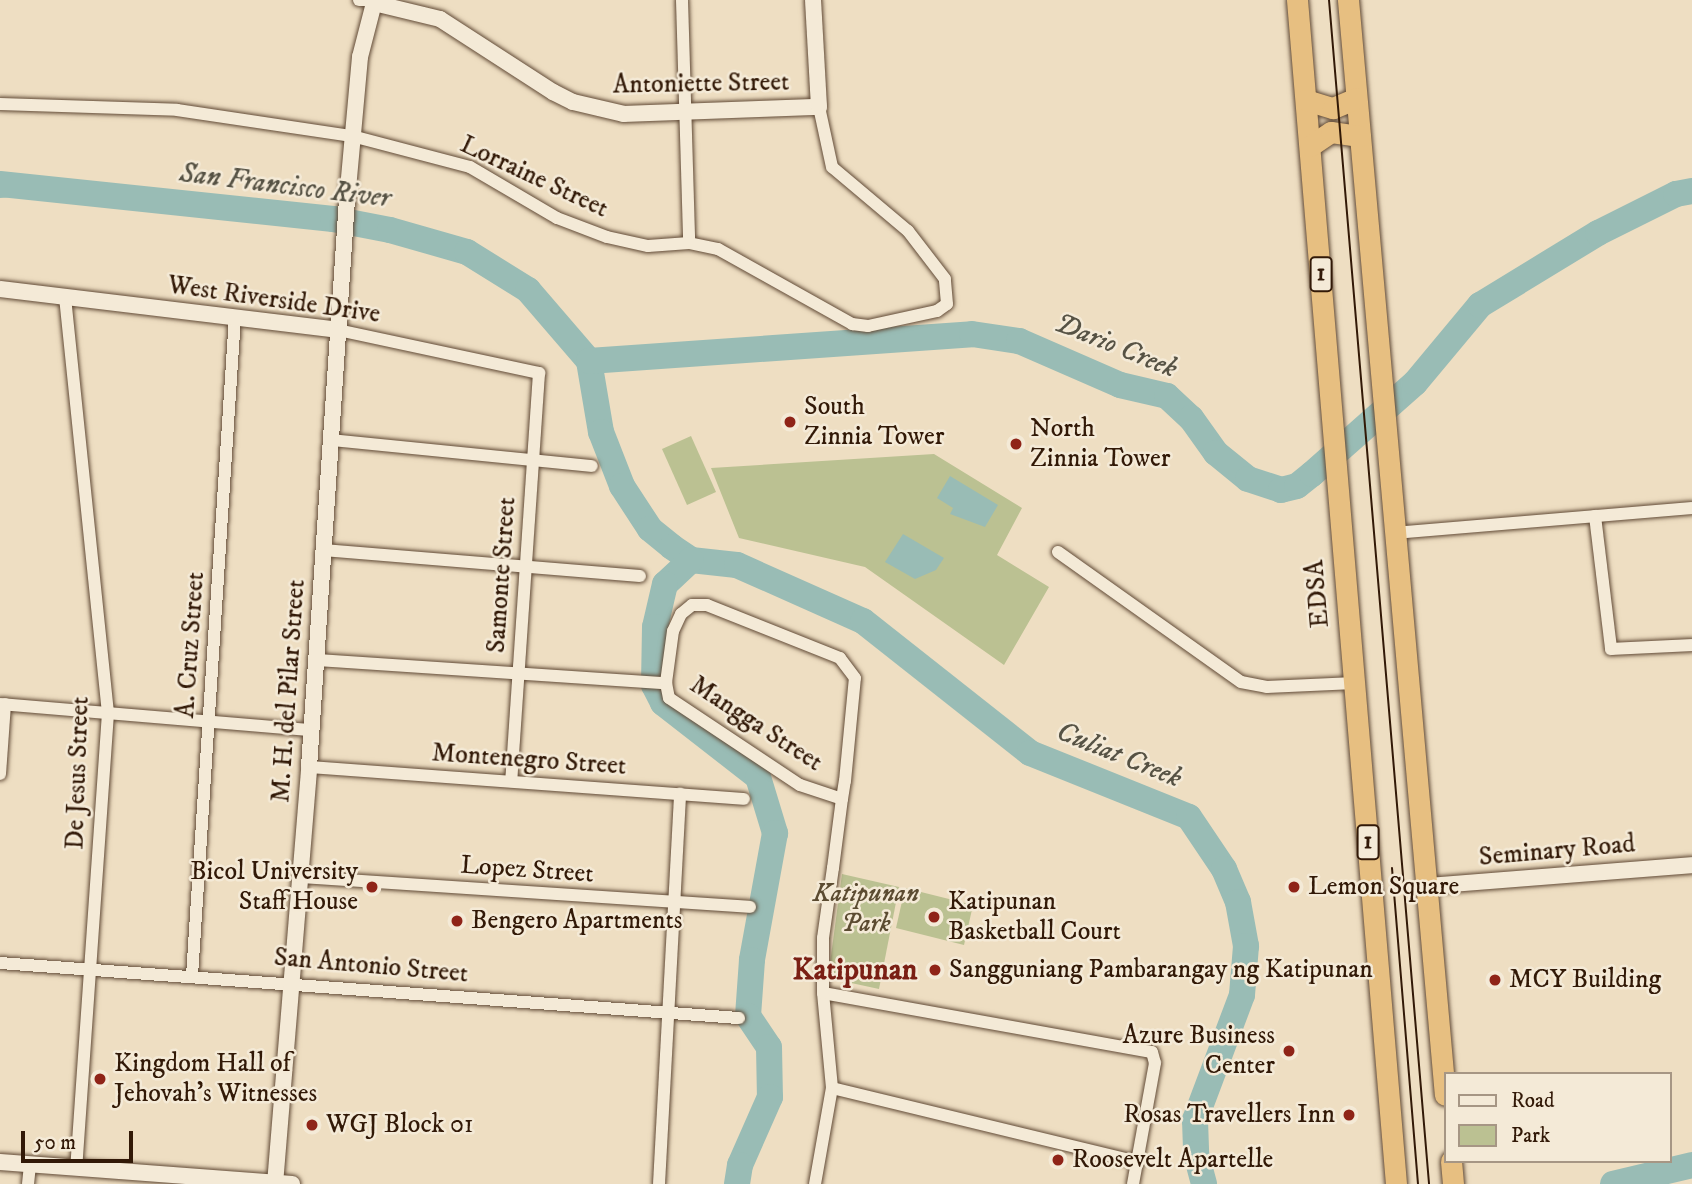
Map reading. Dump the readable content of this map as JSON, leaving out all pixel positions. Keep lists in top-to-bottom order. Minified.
{"streets":{"highway":["1","EDSA"],"street":["Antoniette Street","Lorraine Street","West Riverside Drive","Samonte Street","A. Cruz Street","M. H. del Pilar Street","Mangga Street","Montenegro Street","De Jesus Street","Seminary Road","Lopez Street","San Antonio Street"]},"crossings":[["Antoniette Street","Lorraine Street"],["Antoniette Street","M. H. del Pilar Street"],["Lorraine Street","M. H. del Pilar Street"],["1","Seminary Road"],["West Riverside Drive","Samonte Street"],["West Riverside Drive","A. Cruz Street"],["West Riverside Drive","M. H. del Pilar Street"],["West Riverside Drive","De Jesus Street"],["Samonte Street","Montenegro Street"],["A. Cruz Street","San Antonio Street"],["M. H. del Pilar Street","Montenegro Street"],["M. H. del Pilar Street","Lopez Street"],["M. H. del Pilar Street","San Antonio Street"],["De Jesus Street","San Antonio Street"]],"districts":["Katipunan"],"water":["San Francisco River","Dario Creek","Culiat Creek"],"parks":["Katipunan Park"],"places":["South Zinnia Tower","North Zinnia Tower","Bicol University Staff House","Lemon Square","Katipunan Basketball Court","Bengero Apartments","Sangguniang Pambarangay ng Katipunan","MCY Building","Azure Business Center","Kingdom Hall of Jehovah's Witnesses","Rosas Travellers Inn","WGJ Block 01","Roosevelt Apartelle"],"legend":["Road","Park"],"scale_bar":"50 m"}
